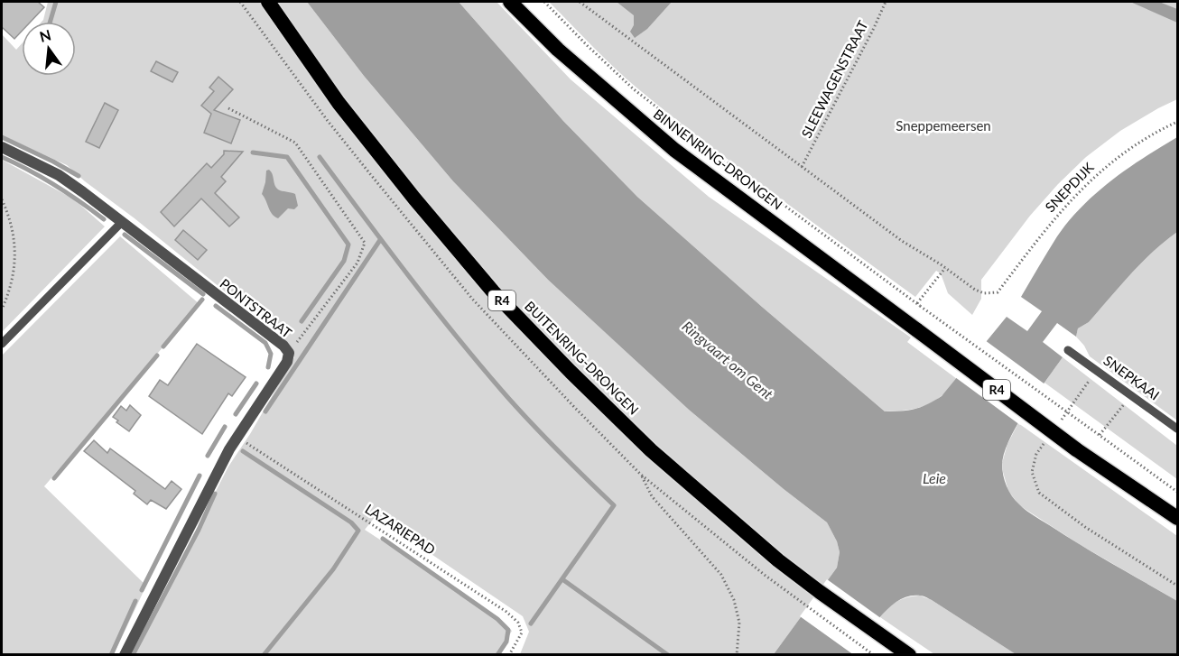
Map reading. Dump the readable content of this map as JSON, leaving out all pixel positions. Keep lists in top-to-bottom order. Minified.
{"streets":{"highway":["BINNENRING-DRONGEN","R4","BUITENRING-DRONGEN"],"street":["PONTSTRAAT"],"lane":["SNEPKAAI"],"path":["SLEEWAGENSTRAAT","SNEPDIJK","LAZARIEPAD"]},"crossings":[["PONTSTRAAT","LAZARIEPAD"]],"water":["Ringvaart om Gent","Leie"],"parks":["Sneppemeersen"],"north":"top"}
